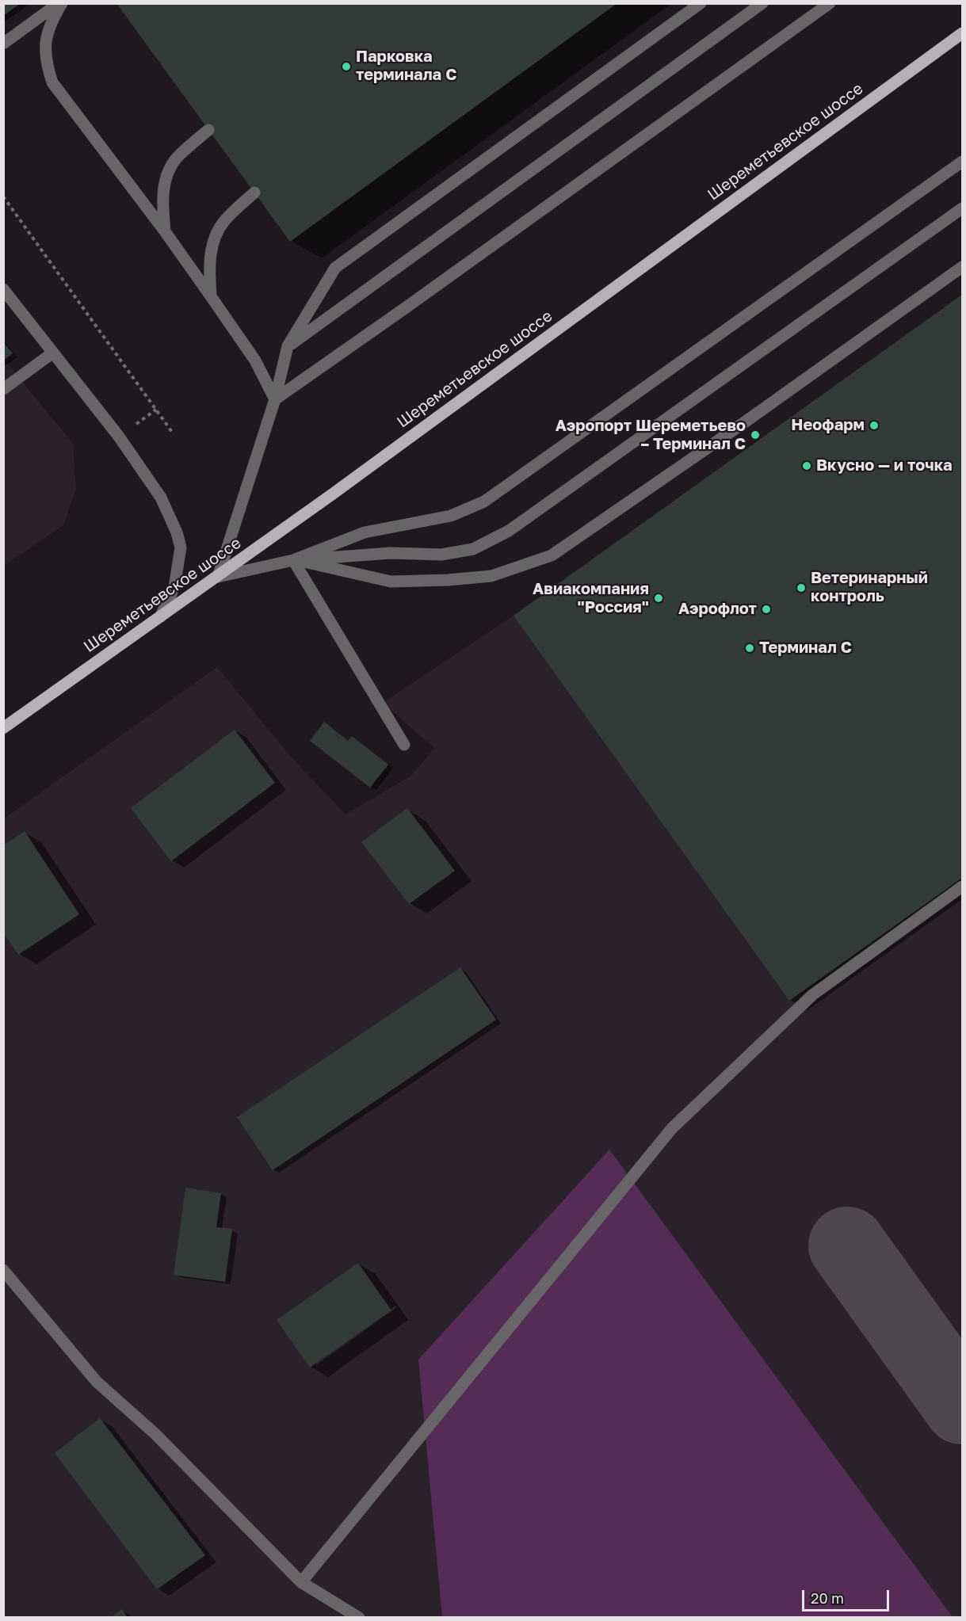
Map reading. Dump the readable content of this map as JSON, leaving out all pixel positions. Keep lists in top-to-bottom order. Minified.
{"streets":{"main road":["Шереметьевское шоссе"]},"places":["Парковка терминала C","Неофарм","Аэропорт Шереметьево – Терминал C","Вкусно — и точка","Ветеринарный контроль","Авиакомпания \"Россия\"","Аэрофлот","Терминал C"],"scale_bar":"20 m"}
